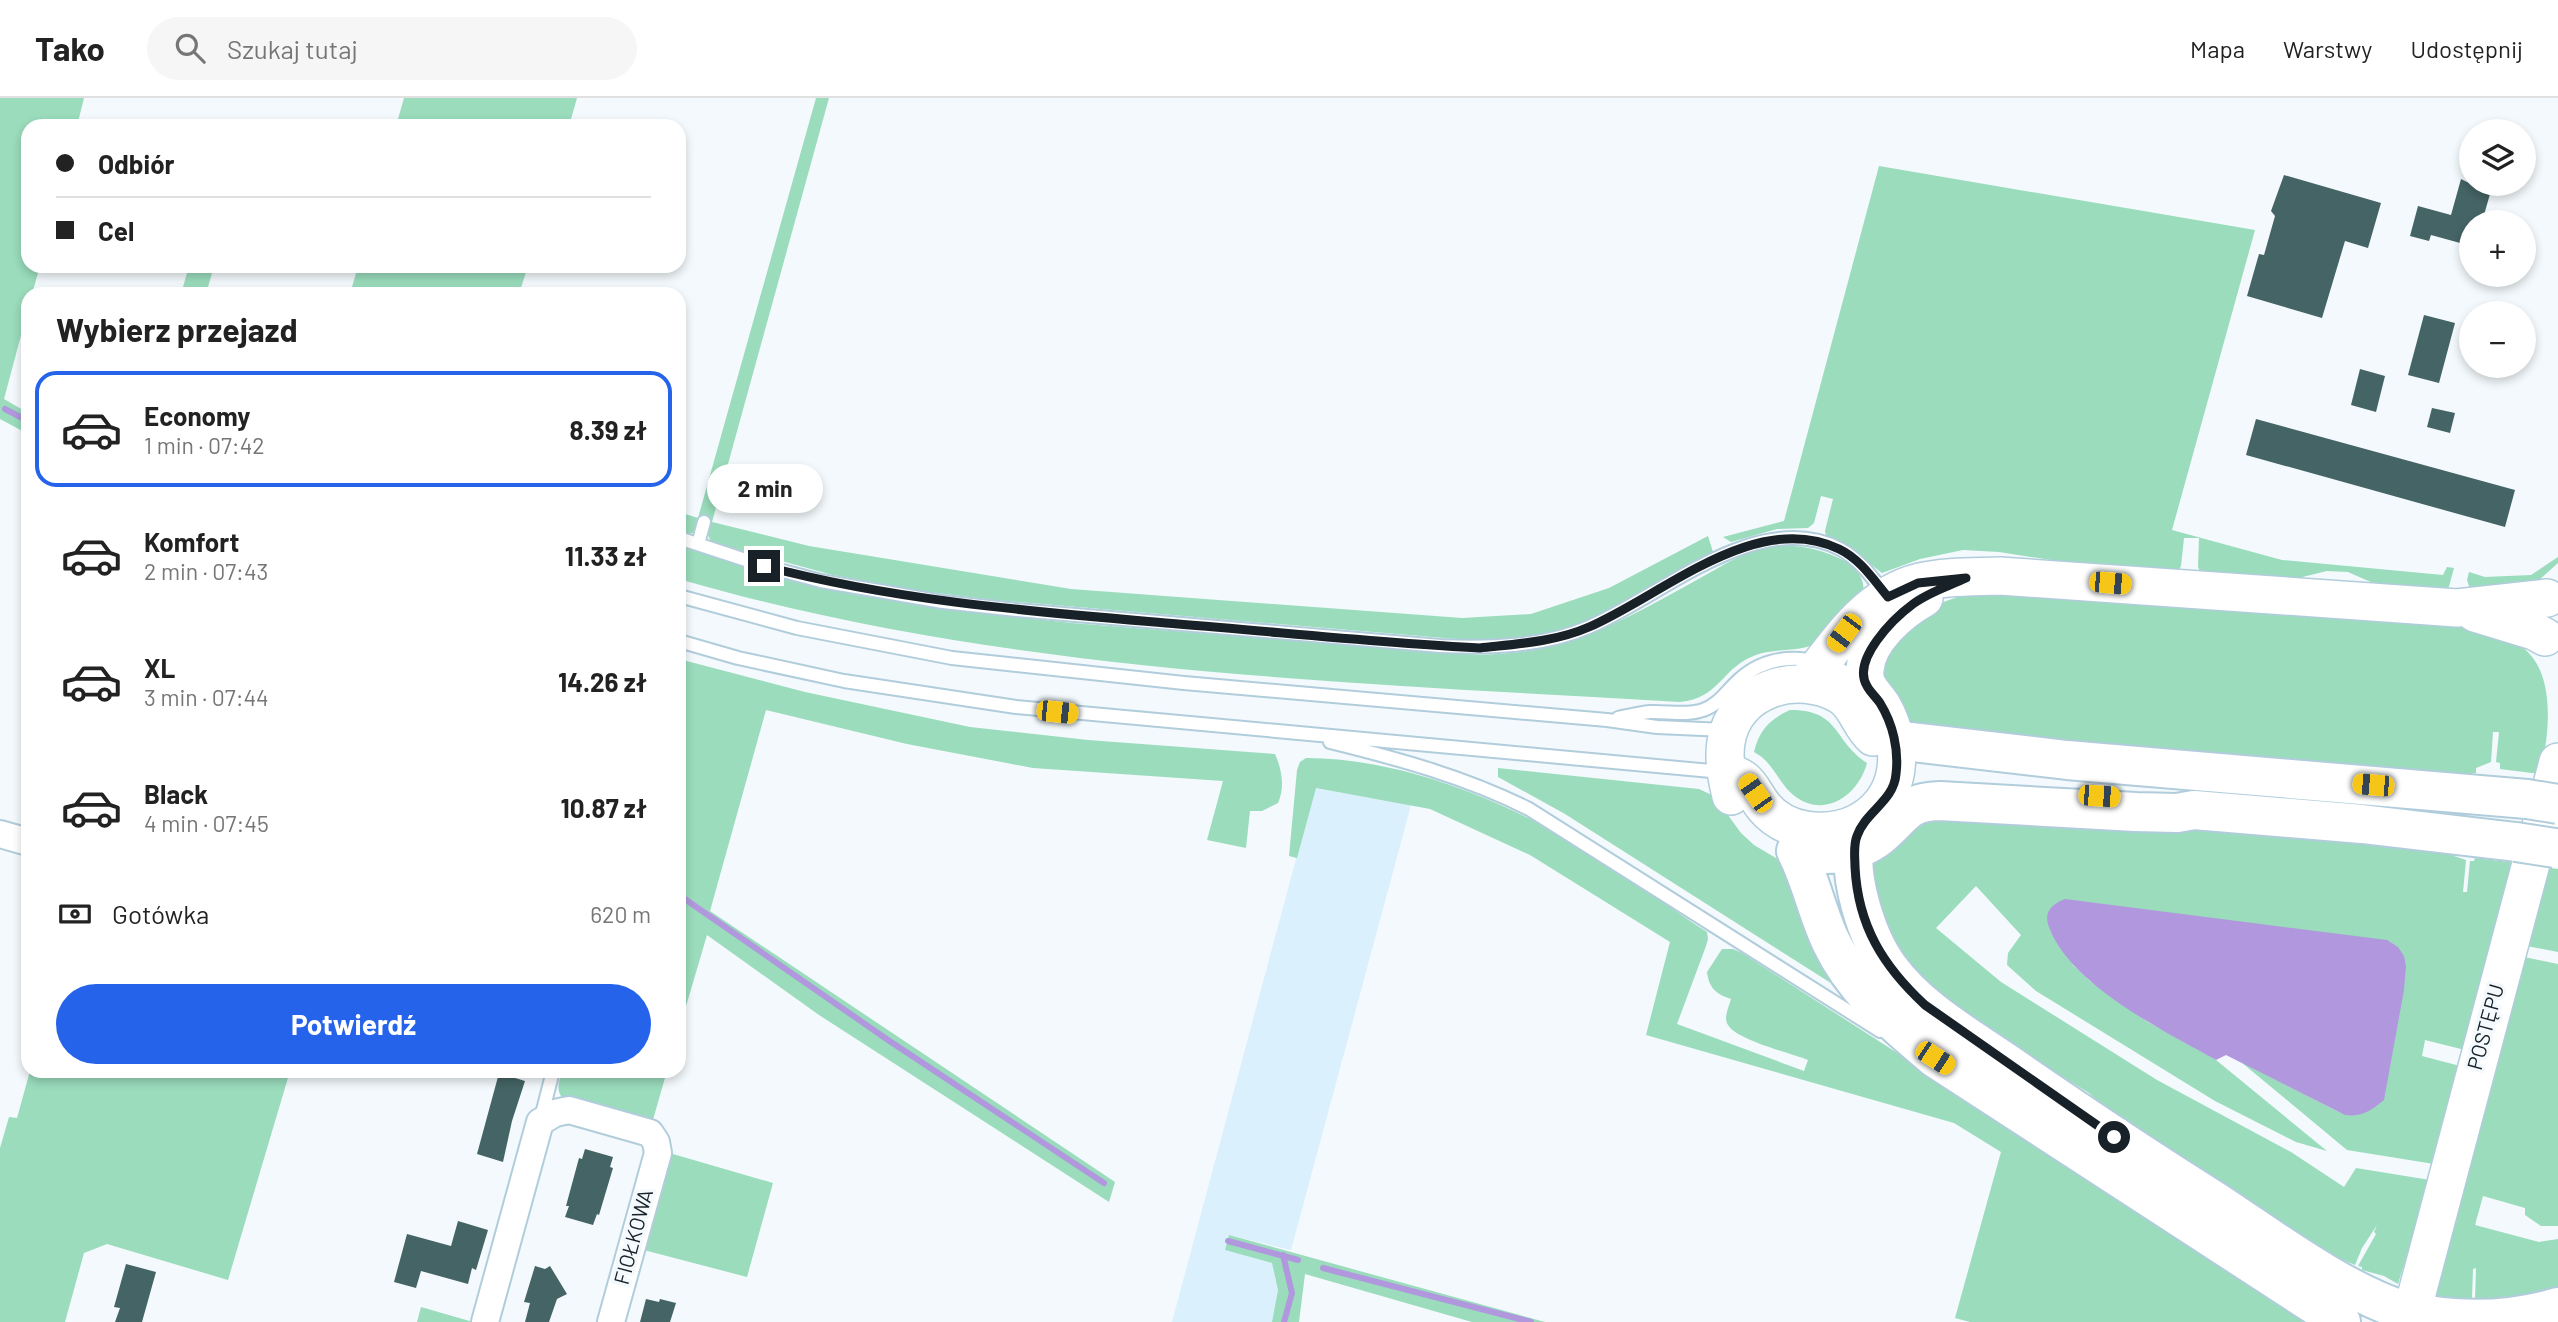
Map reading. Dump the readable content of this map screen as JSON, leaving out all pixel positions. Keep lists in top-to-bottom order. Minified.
{"streets":{"main road":["POSTĘPU"],"street":["FIOŁKOWA"]},"page":{"header":"Tako","search":"Szukaj tutaj","nav":["Mapa","Warstwy","Udostępnij"],"map_buttons":["+","−"],"banner":["Odbiór","Cel"],"heading":"Wybierz przejazd","list":[{"name":"Economy","note":"1 min · 07:42","value":"8.39 zł"},{"name":"Komfort","note":"2 min · 07:43","value":"11.33 zł"},{"name":"XL","note":"3 min · 07:44","value":"14.26 zł"},{"name":"Black","note":"4 min · 07:45","value":"10.87 zł"}],"bubble":"2 min","pay":["Gotówka","620 m"],"buttons":"Potwierdź"}}
